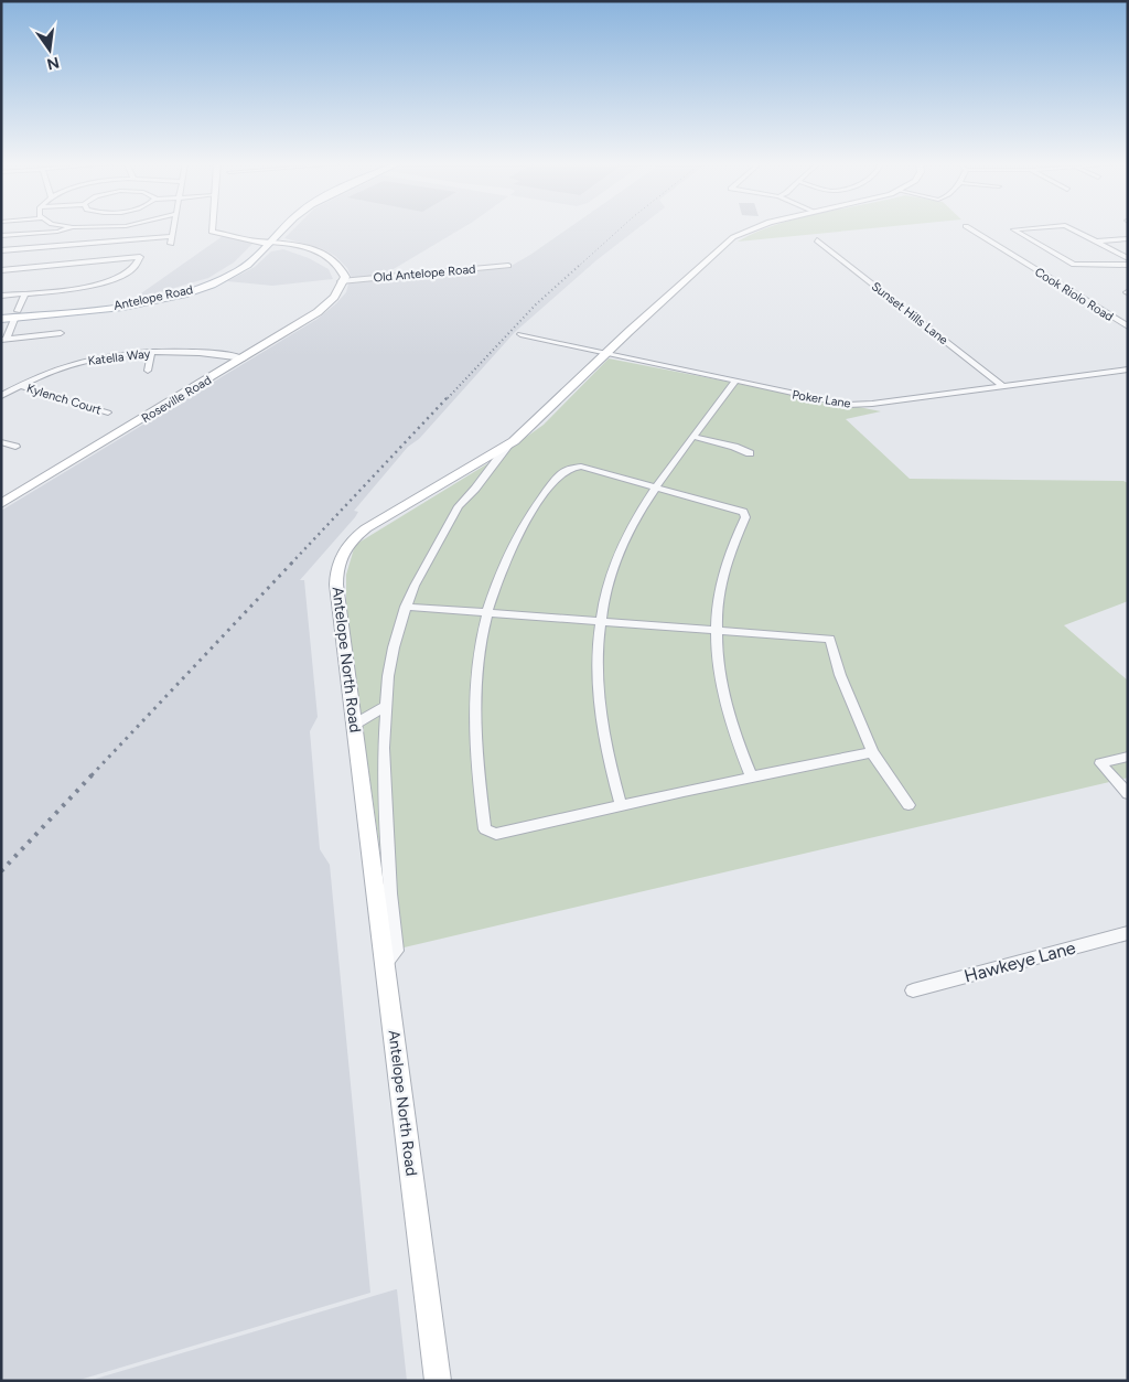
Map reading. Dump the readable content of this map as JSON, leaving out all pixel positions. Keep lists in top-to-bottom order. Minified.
{"streets":{"main road":["Antelope Road","Roseville Road","Antelope North Road"],"street":["Old Antelope Road","Cook Riolo Road","Sunset Hills Lane","Katella Way","Kylench Court","Poker Lane","Hawkeye Lane"]},"crossings":[["Old Antelope Road","Roseville Road"],["Sunset Hills Lane","Poker Lane"],["Katella Way","Kylench Court"],["Katella Way","Roseville Road"],["Poker Lane","Antelope North Road"]],"north":"bottom"}
